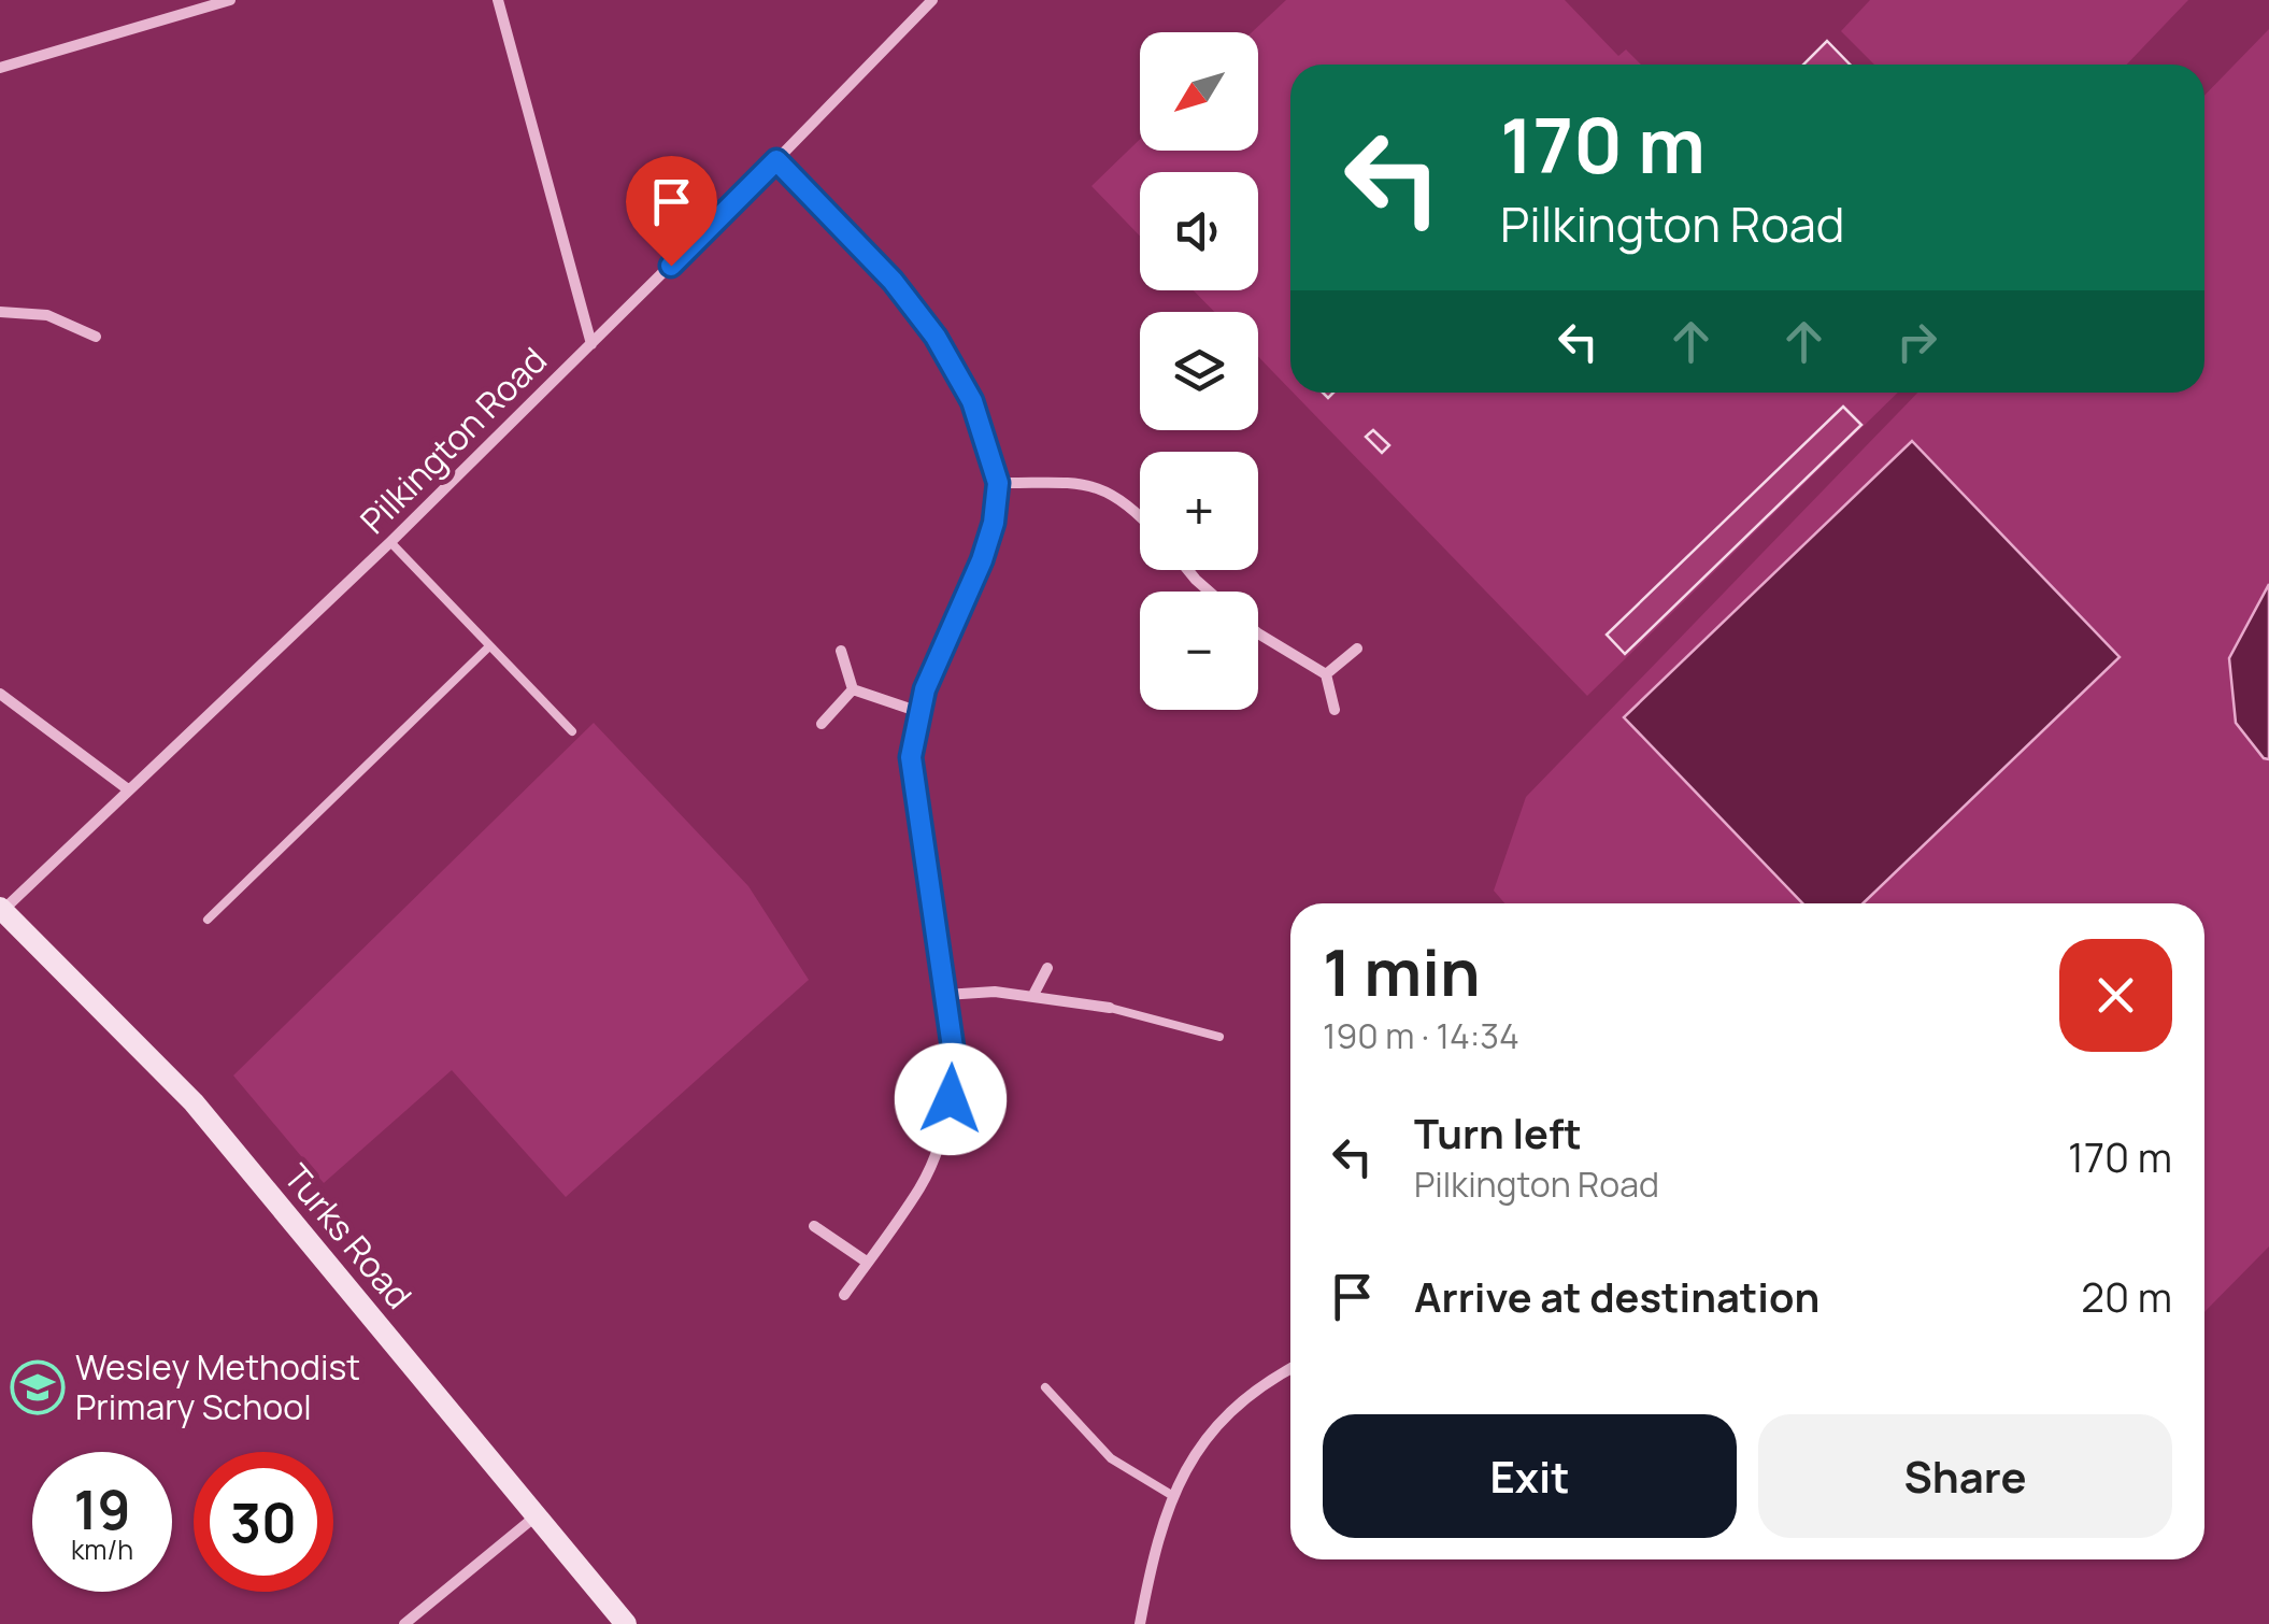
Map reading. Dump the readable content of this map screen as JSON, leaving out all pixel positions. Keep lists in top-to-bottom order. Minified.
{"streets":{"street":["Pilkington Road","Turks Road"]},"crossings":[["Pilkington Road","Turks Road"]],"places":{"school or university":["Wesley Methodist Primary School"]},"north":"bottom left","page":{"map_buttons":["+","−"],"turn":["170 m","Pilkington Road"],"heading":["1 min","190 m · 14:34"],"list":[{"name":"Turn left","note":"Pilkington Road","value":"170 m"},{"name":"Arrive at destination","value":"20 m"}],"buttons":["Exit","Share"],"speed":"19 km/h","limit":"30"}}
